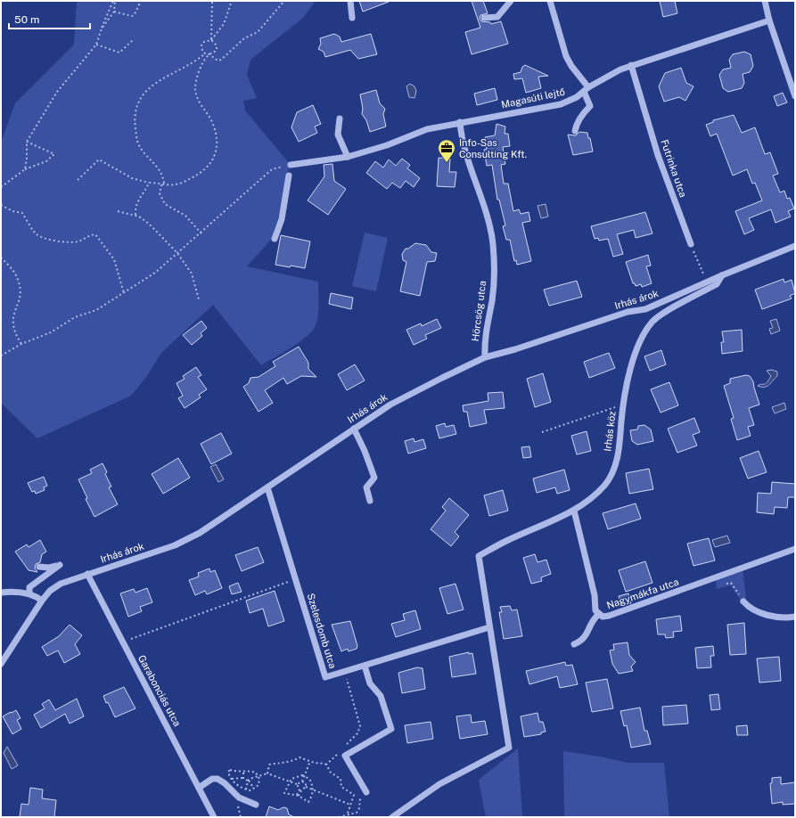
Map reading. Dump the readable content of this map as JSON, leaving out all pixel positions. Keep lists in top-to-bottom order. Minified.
{"streets":{"street":["Magasúti lejtő","Futrinka utca","Irhás árok","Hörcsög utca","Irhás köz","Nagymákfa utca","Szelesdomb utca","Garabonciás utca"]},"crossings":[["Magasúti lejtő","Futrinka utca"],["Magasúti lejtő","Hörcsög utca"],["Irhás árok","Hörcsög utca"],["Irhás árok","Irhás köz"],["Irhás árok","Szelesdomb utca"],["Irhás árok","Garabonciás utca"],["Irhás köz","Nagymákfa utca"],["Irhás köz","Szelesdomb utca"]],"places":{"office":["Info-Sas Consulting Kft."]},"scale_bar":"50 m"}
